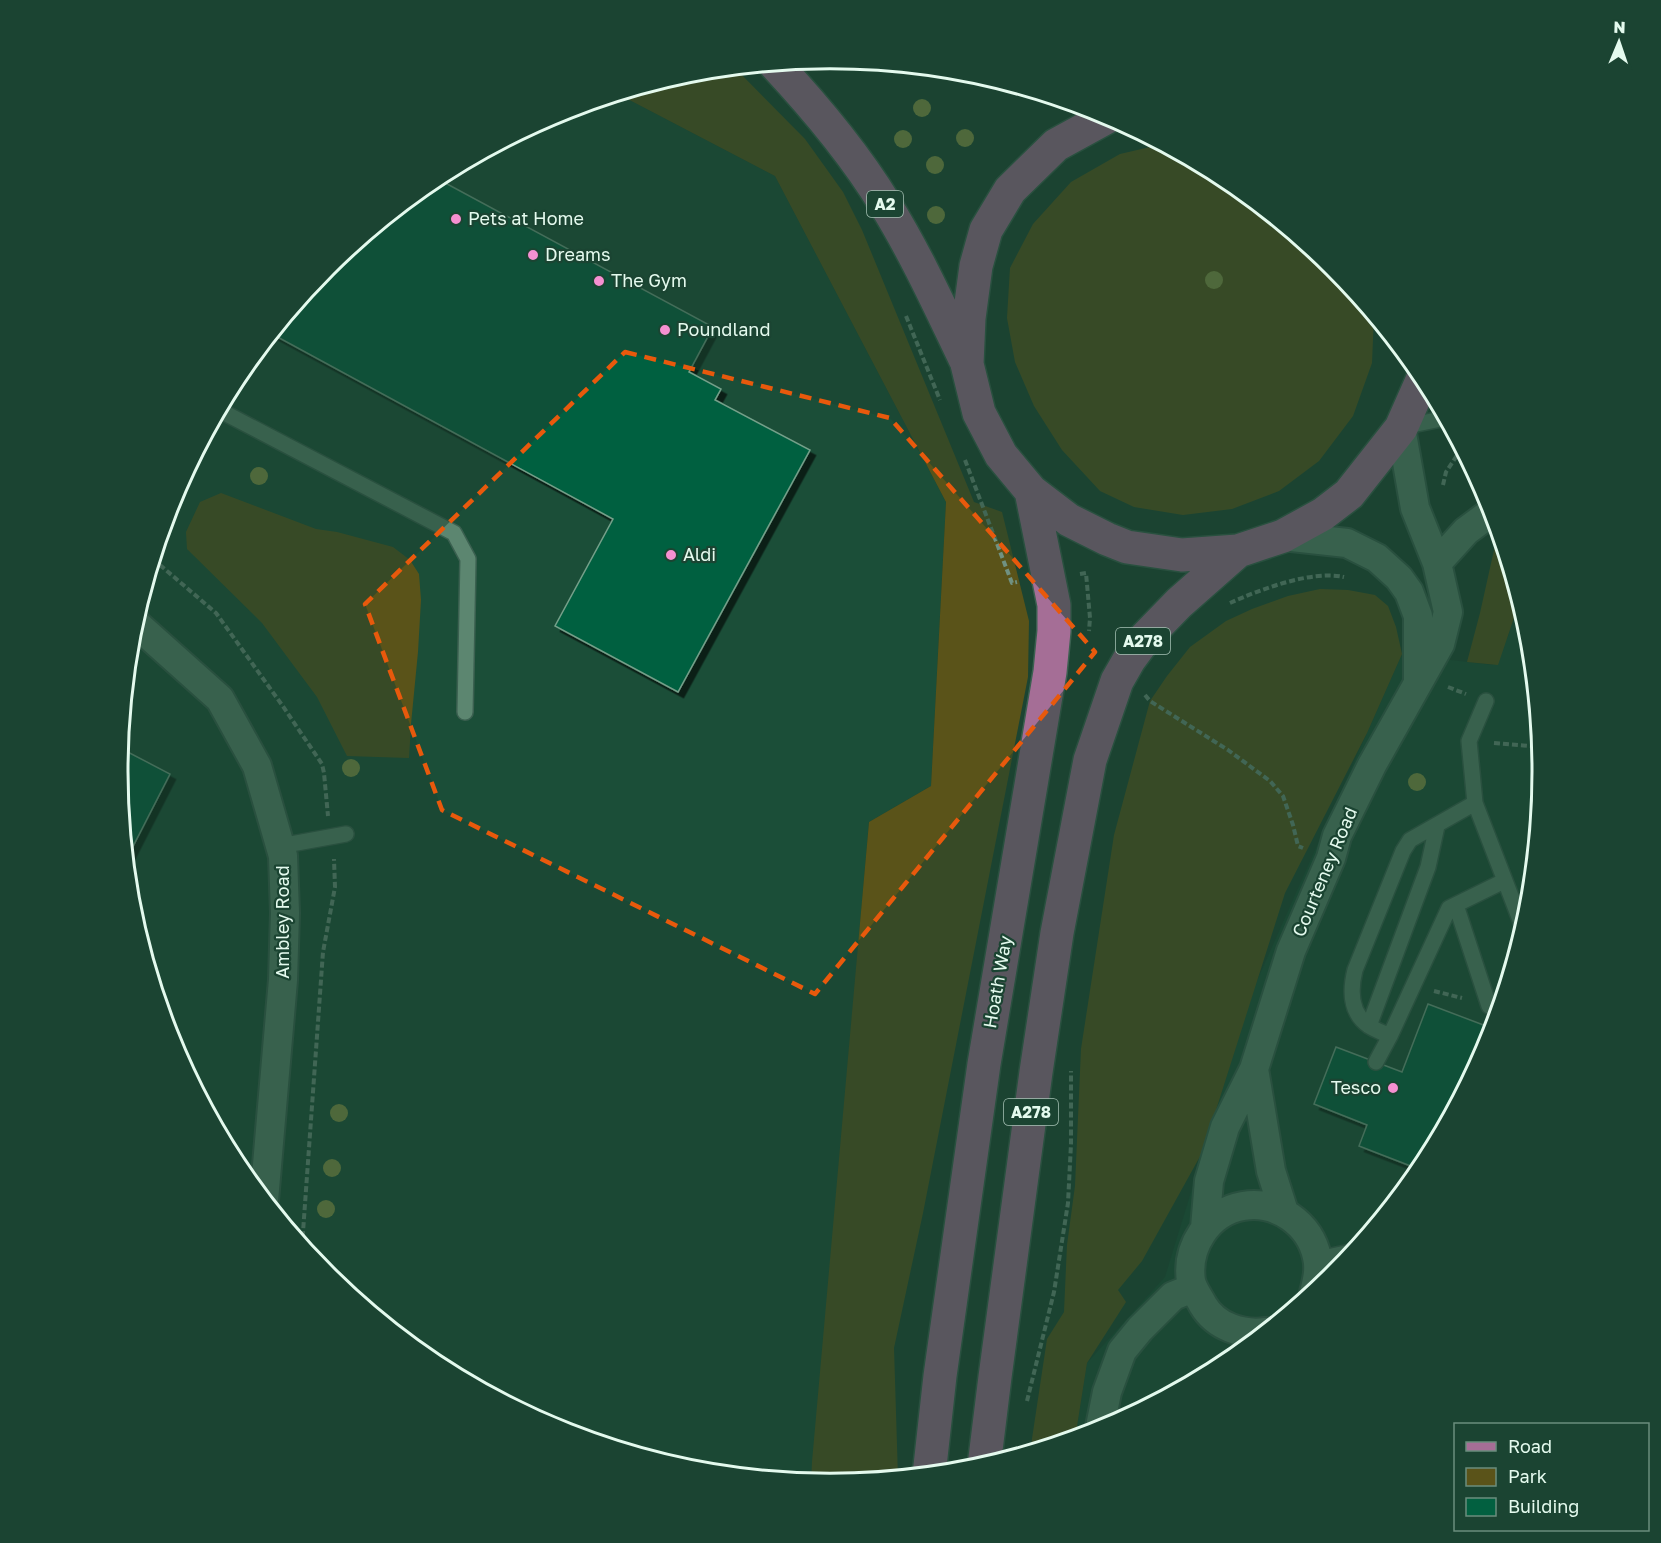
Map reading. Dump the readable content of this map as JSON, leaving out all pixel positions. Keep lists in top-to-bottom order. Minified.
{"streets":{"main road":["A2","A278","Hoath Way"],"street":["Courteney Road","Ambley Road"]},"places":["Pets at Home","Dreams","The Gym","Poundland","Aldi","Tesco"],"legend":["Road","Park","Building"],"north":"top"}
